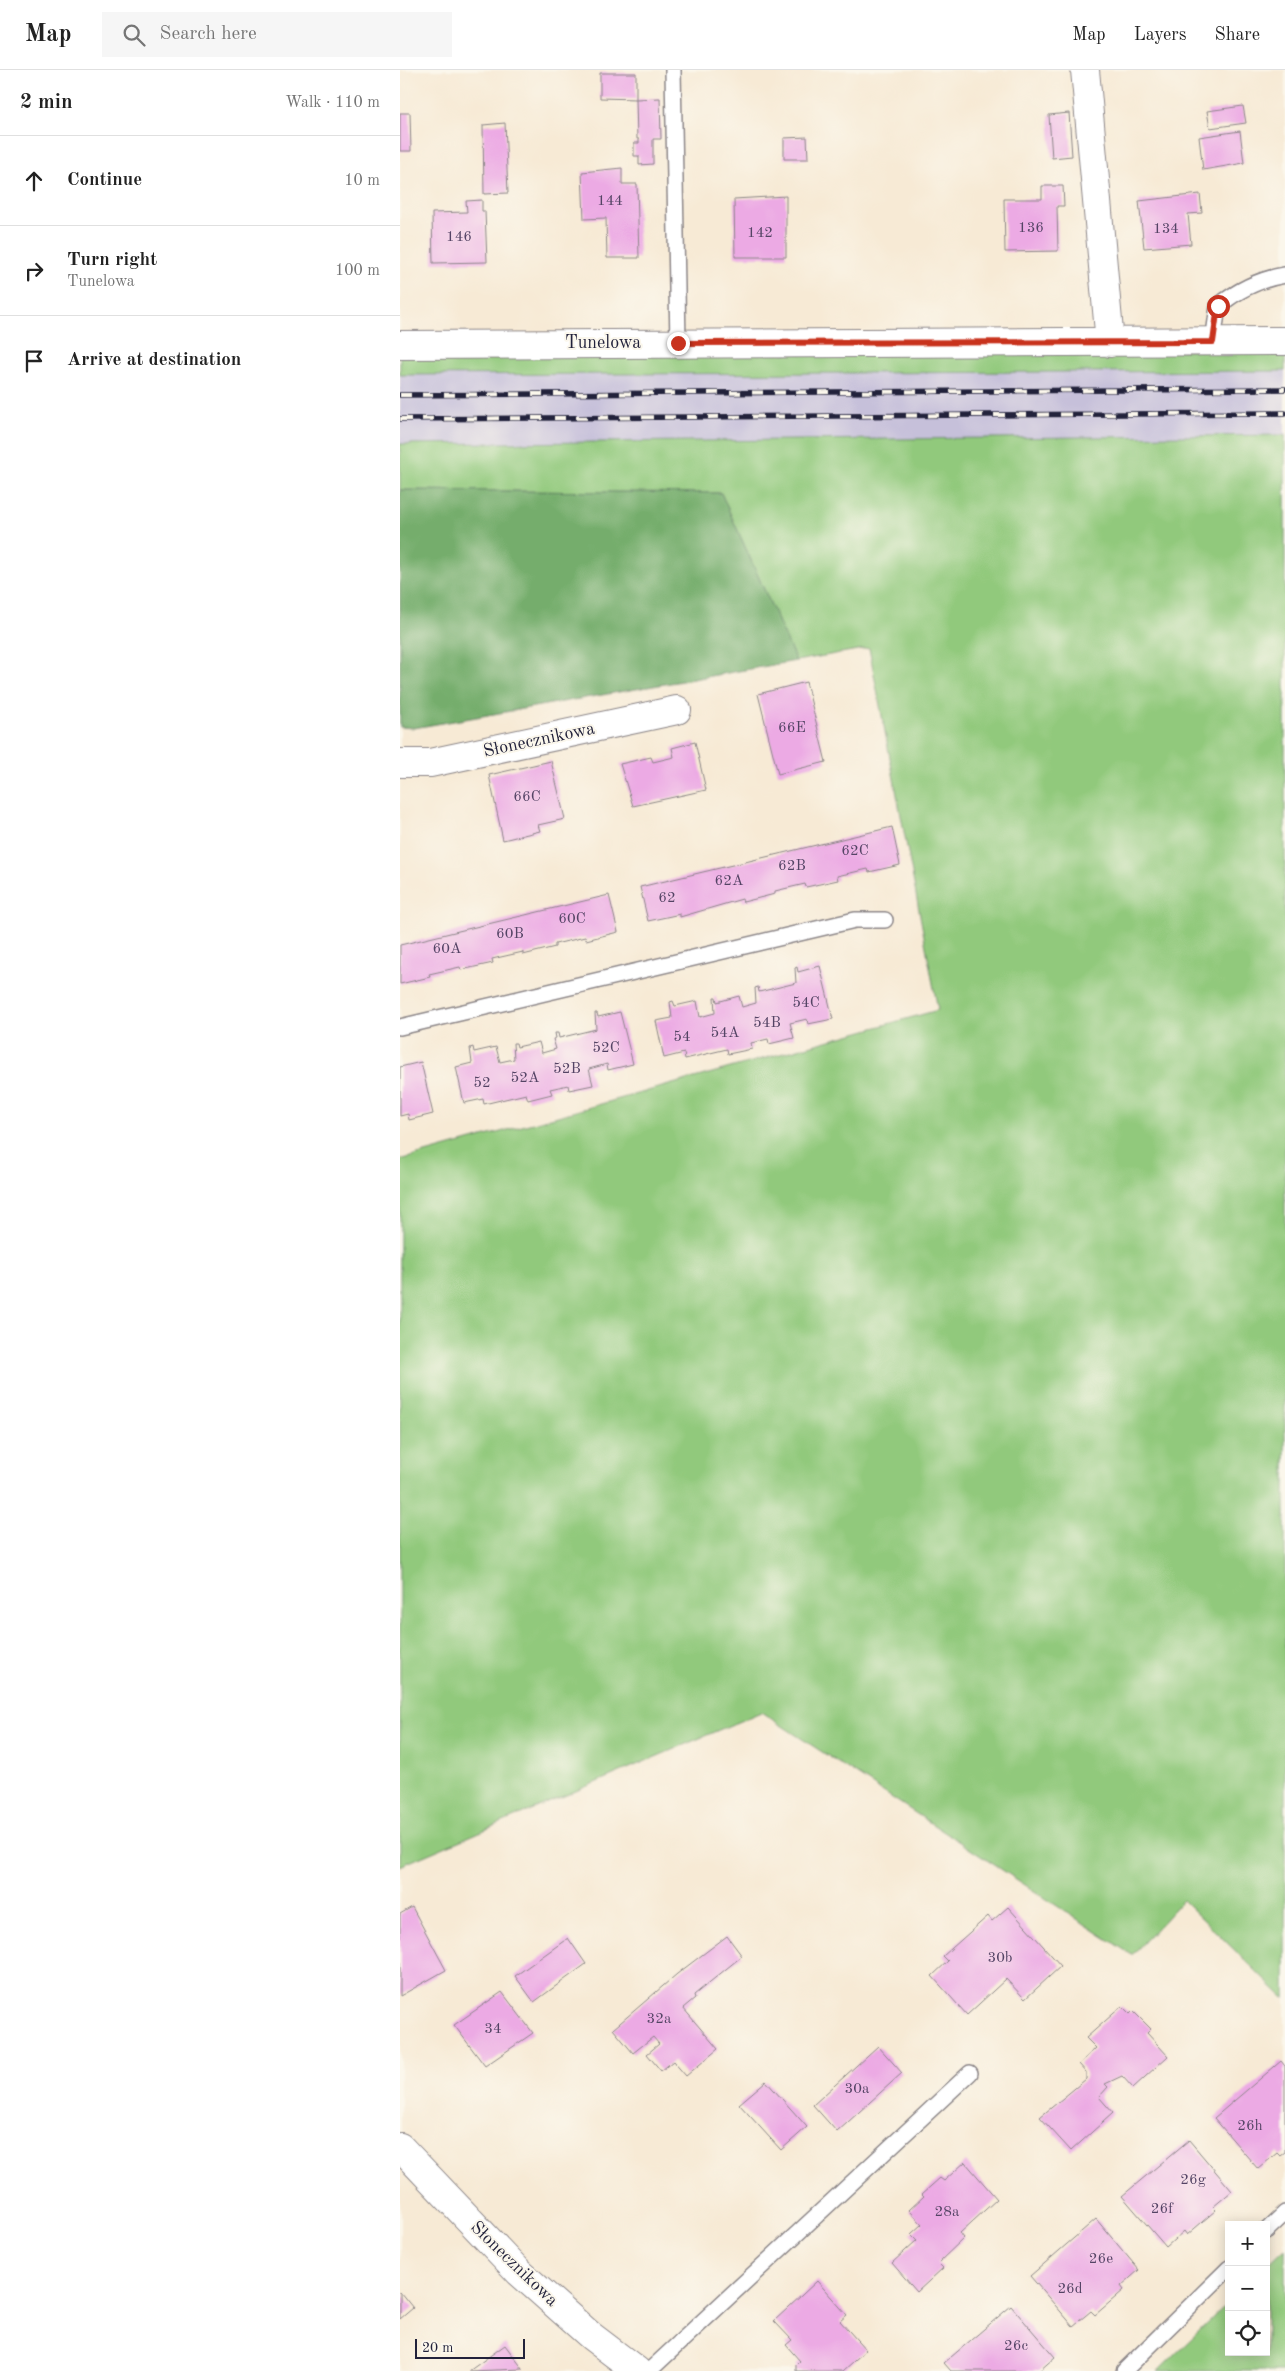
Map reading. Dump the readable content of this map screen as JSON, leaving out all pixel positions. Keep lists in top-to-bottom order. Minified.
{"streets":{"street":["Tunelowa","Słonecznikowa"]},"house_numbers":["144","136","134","142","146","66E","66C","62C","62B","62A","62","60C","60B","60A","54C","54B","54A","54","52C","52B","52A","52","30b","32a","34","30a","26h","26g","26f","28a","26e","26d","26c"],"scale_bar":"20 m","page":{"header":"Map","search":"Search here","nav":["Map","Layers","Share"],"heading":["2 min","Walk · 110 m"],"list":[["Continue","10 m"],["Turn right","Tunelowa","100 m"],"Arrive at destination"],"map_buttons":["+","−"],"scale":"20 m"}}
